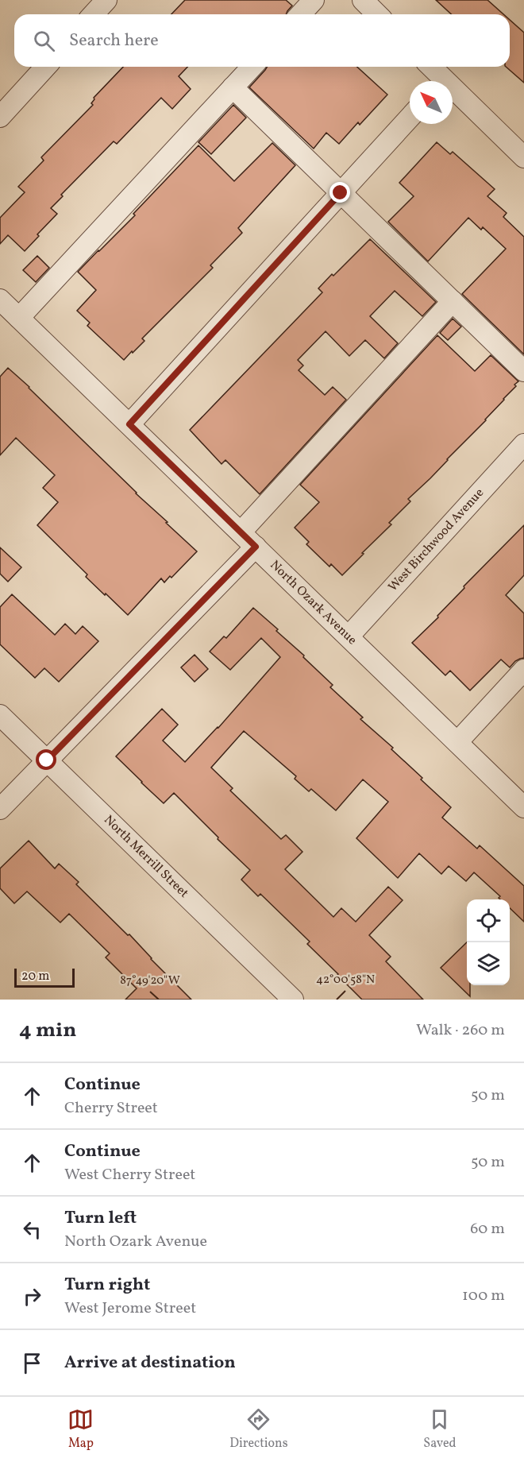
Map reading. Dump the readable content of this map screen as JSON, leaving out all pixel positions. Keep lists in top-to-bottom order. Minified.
{"streets":{"street":["West Birchwood Avenue","North Ozark Avenue","North Merrill Street"]},"crossings":[["West Birchwood Avenue","North Ozark Avenue"]],"scale_bar":"20 m","north":"top left","page":{"search":"Search here","scale":"20 m","heading":["4 min","Walk · 260 m"],"list":[["Continue","Cherry Street","50 m"],["Continue","West Cherry Street","50 m"],["Turn left","North Ozark Avenue","60 m"],["Turn right","West Jerome Street","100 m"],"Arrive at destination"],"nav":["Map","Directions","Saved"]},"coordinates":["42°00'58\"N","87°49'20\"W"]}
